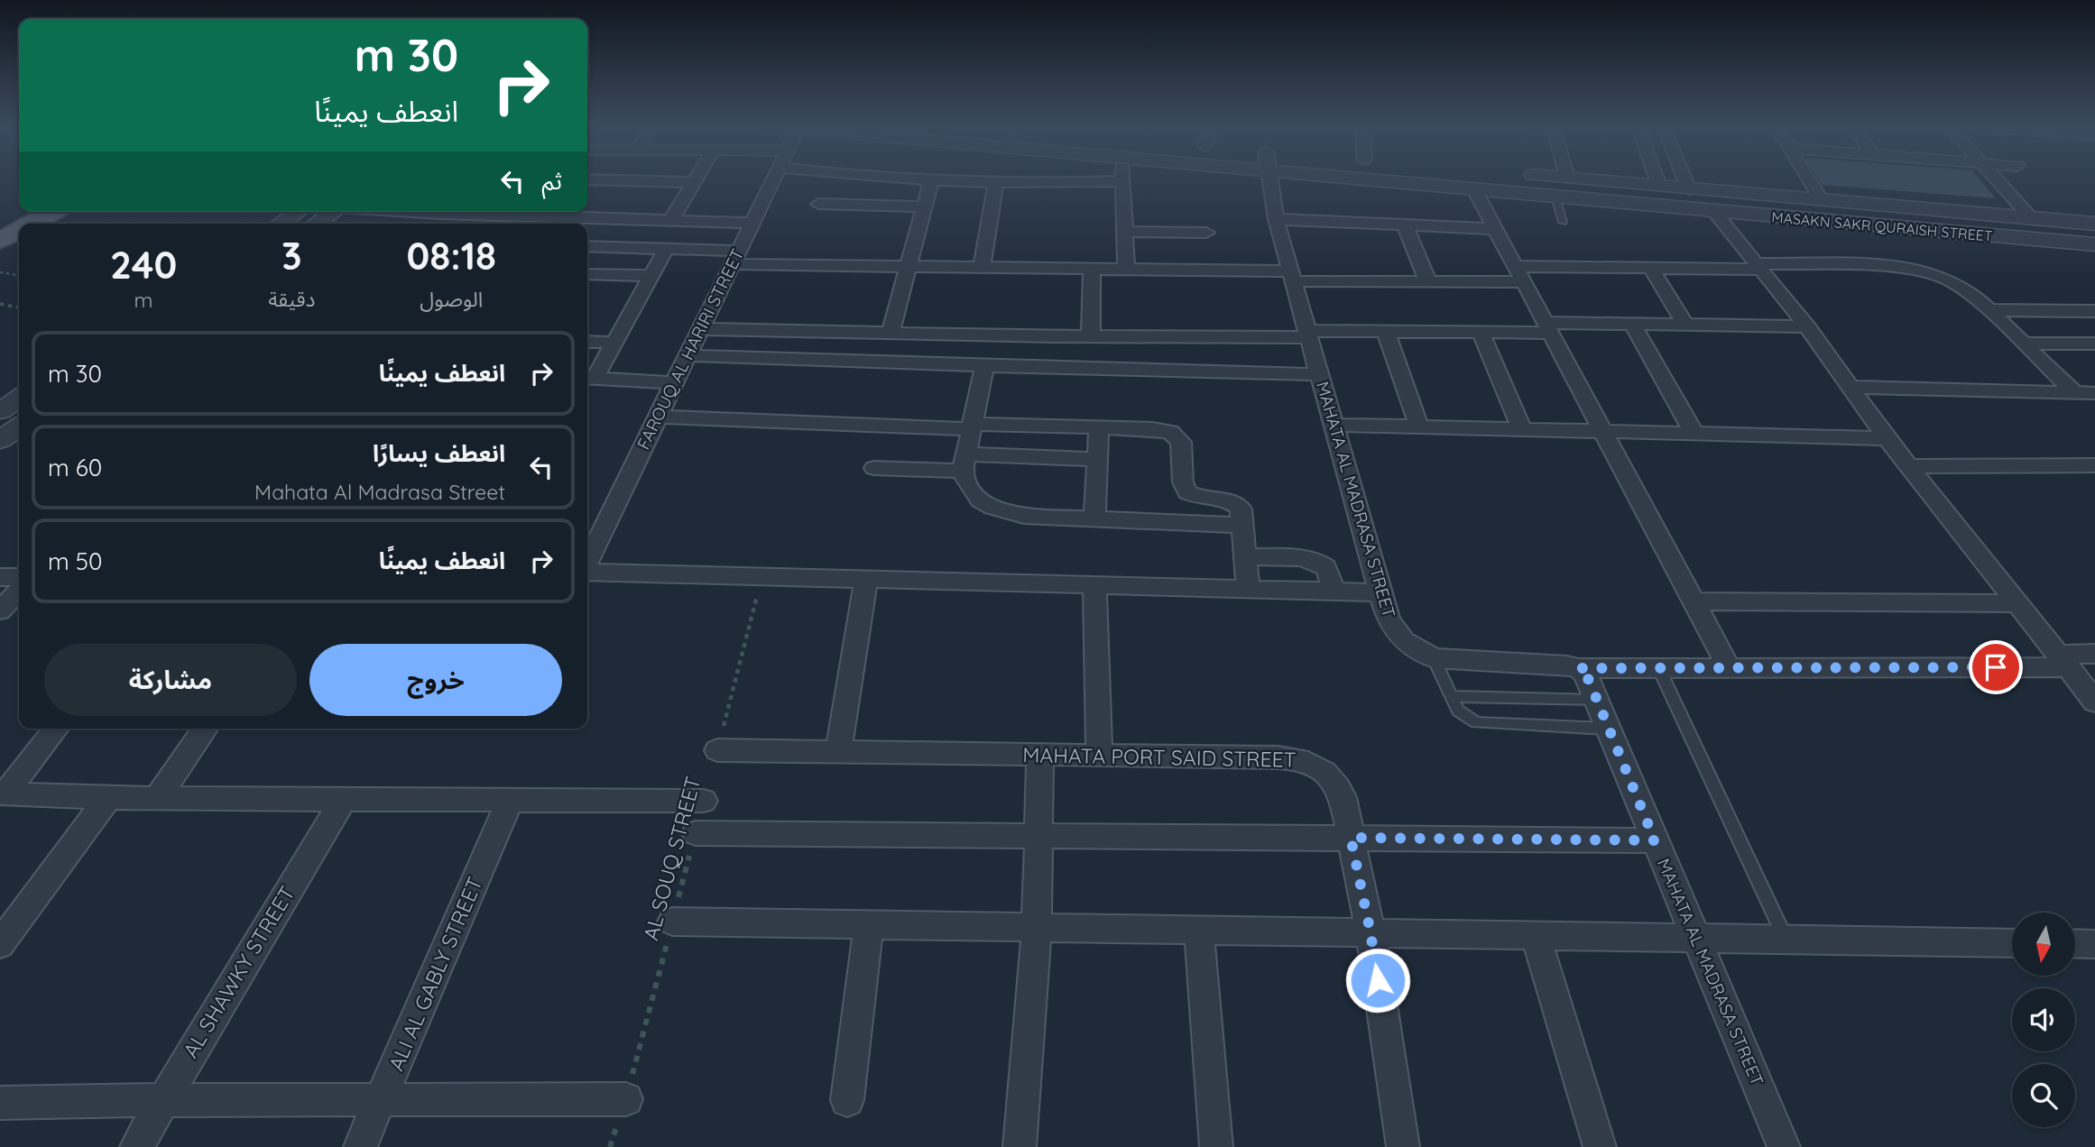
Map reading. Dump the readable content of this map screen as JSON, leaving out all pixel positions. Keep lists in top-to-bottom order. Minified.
{"streets":{"street":["MASAKN SAKR QURAISH STREET","FAROUQ AL HARIRI STREET","MAHATA AL MADRASA STREET","MAHATA PORT SAID STREET","AL SHAWKY STREET","ALI AL GABLY STREET"],"path":["AL SOUQ STREET"]},"north":"bottom","page":{"turn":["30 m","انعطف يمينًا"],"then":"ثم","eta":["08:18","الوصول","3","دقيقة","240","m"],"list":[{"name":"انعطف يمينًا","value":"30 m"},{"name":"انعطف يسارًا","note":"Mahata Al Madrasa Street","value":"60 m"},{"name":"انعطف يمينًا","value":"50 m"}],"buttons":["خروج","مشاركة"]}}
